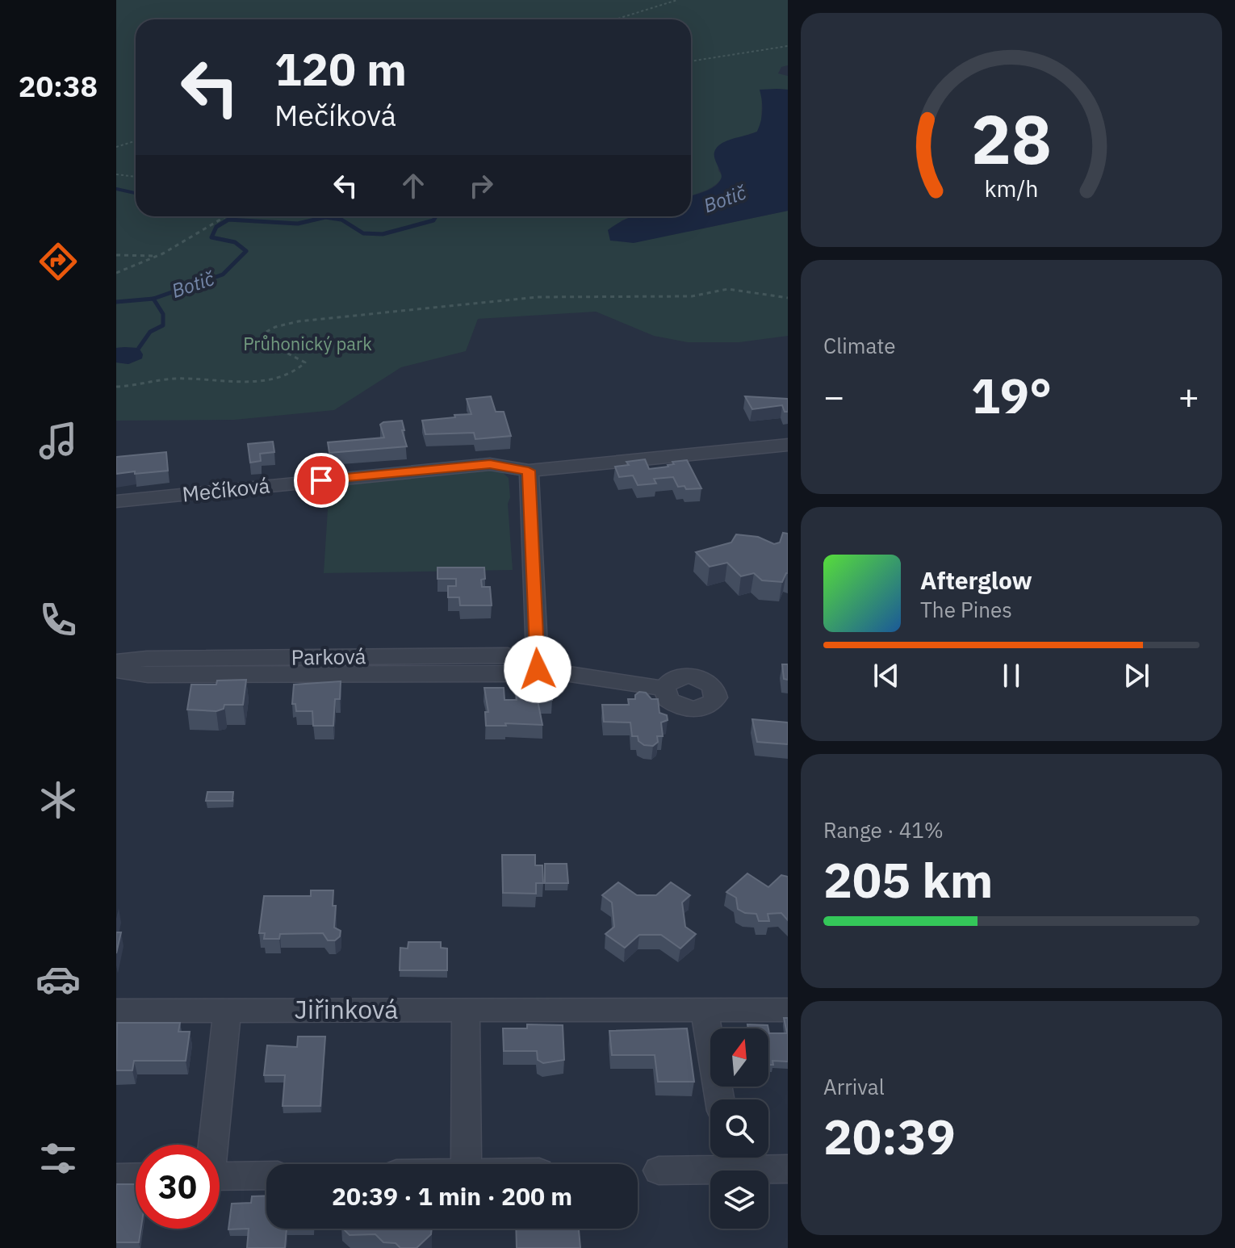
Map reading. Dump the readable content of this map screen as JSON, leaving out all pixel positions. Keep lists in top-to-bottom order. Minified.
{"streets":{"street":["Mečíková","Parková","Jiřinková"]},"water":["Botič"],"parks":["Průhonický park"],"north":"top","page":{"tabs":"20:38","turn":["120 m","Mečíková"],"tile":["Climate",["Range · 41%","205 km"],["Arrival","20:39"]],"heat":["−","19°","+"],"song":["Afterglow","The Pines"],"limit":"30","trip":"20:39 · 1 min · 200 m","gauge":["28","km/h"]}}
